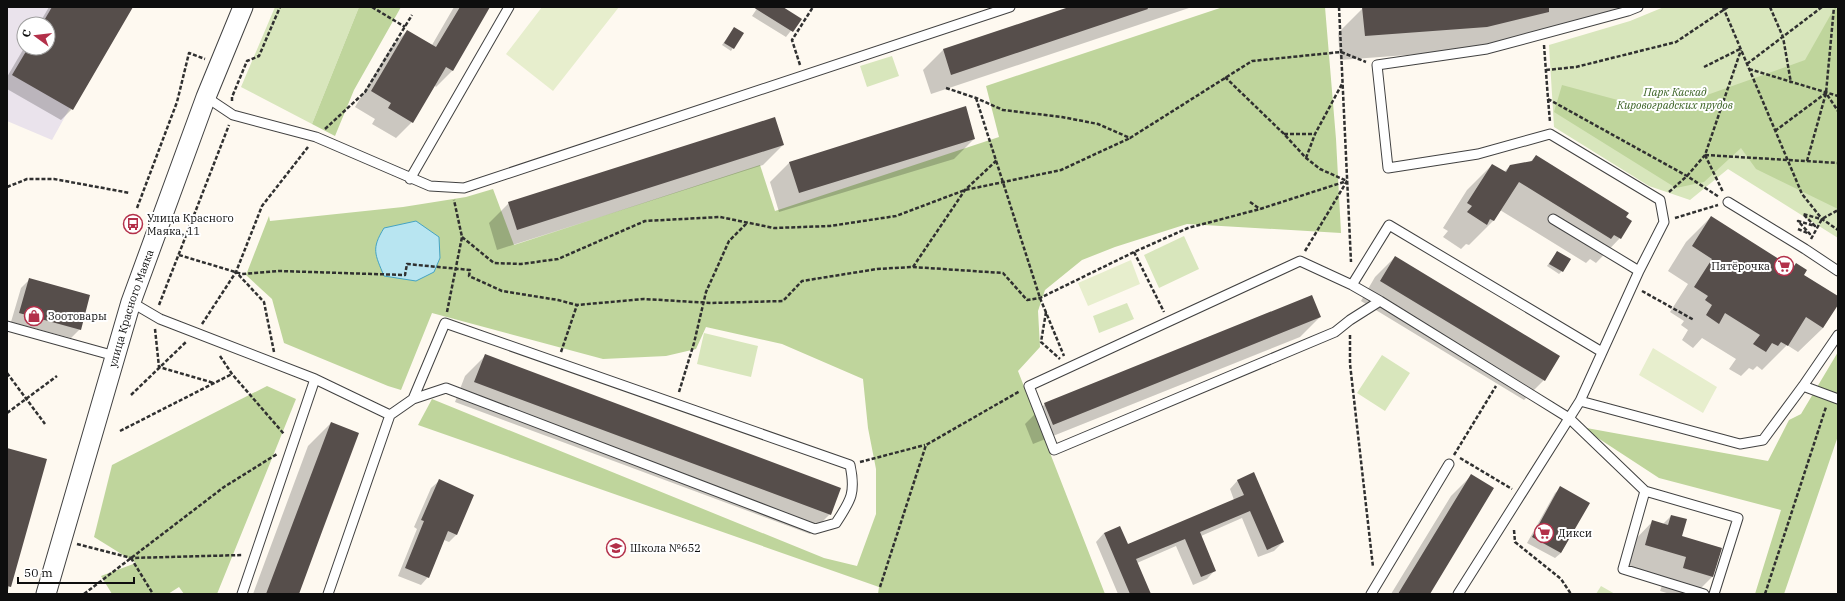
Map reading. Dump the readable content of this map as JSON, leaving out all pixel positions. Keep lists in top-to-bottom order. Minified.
{"streets":{"street":["улица Красного Маяка"]},"parks":["Парк Каскад Кировоградских прудов"],"places":{"bus stop":["Улица Красного Маяка, 11"],"supermarket":["Пятёрочка","Дикси"],"shop":["Зоотовары"],"school or university":["Школа №652"]},"scale_bar":"50 m","north":"left"}
